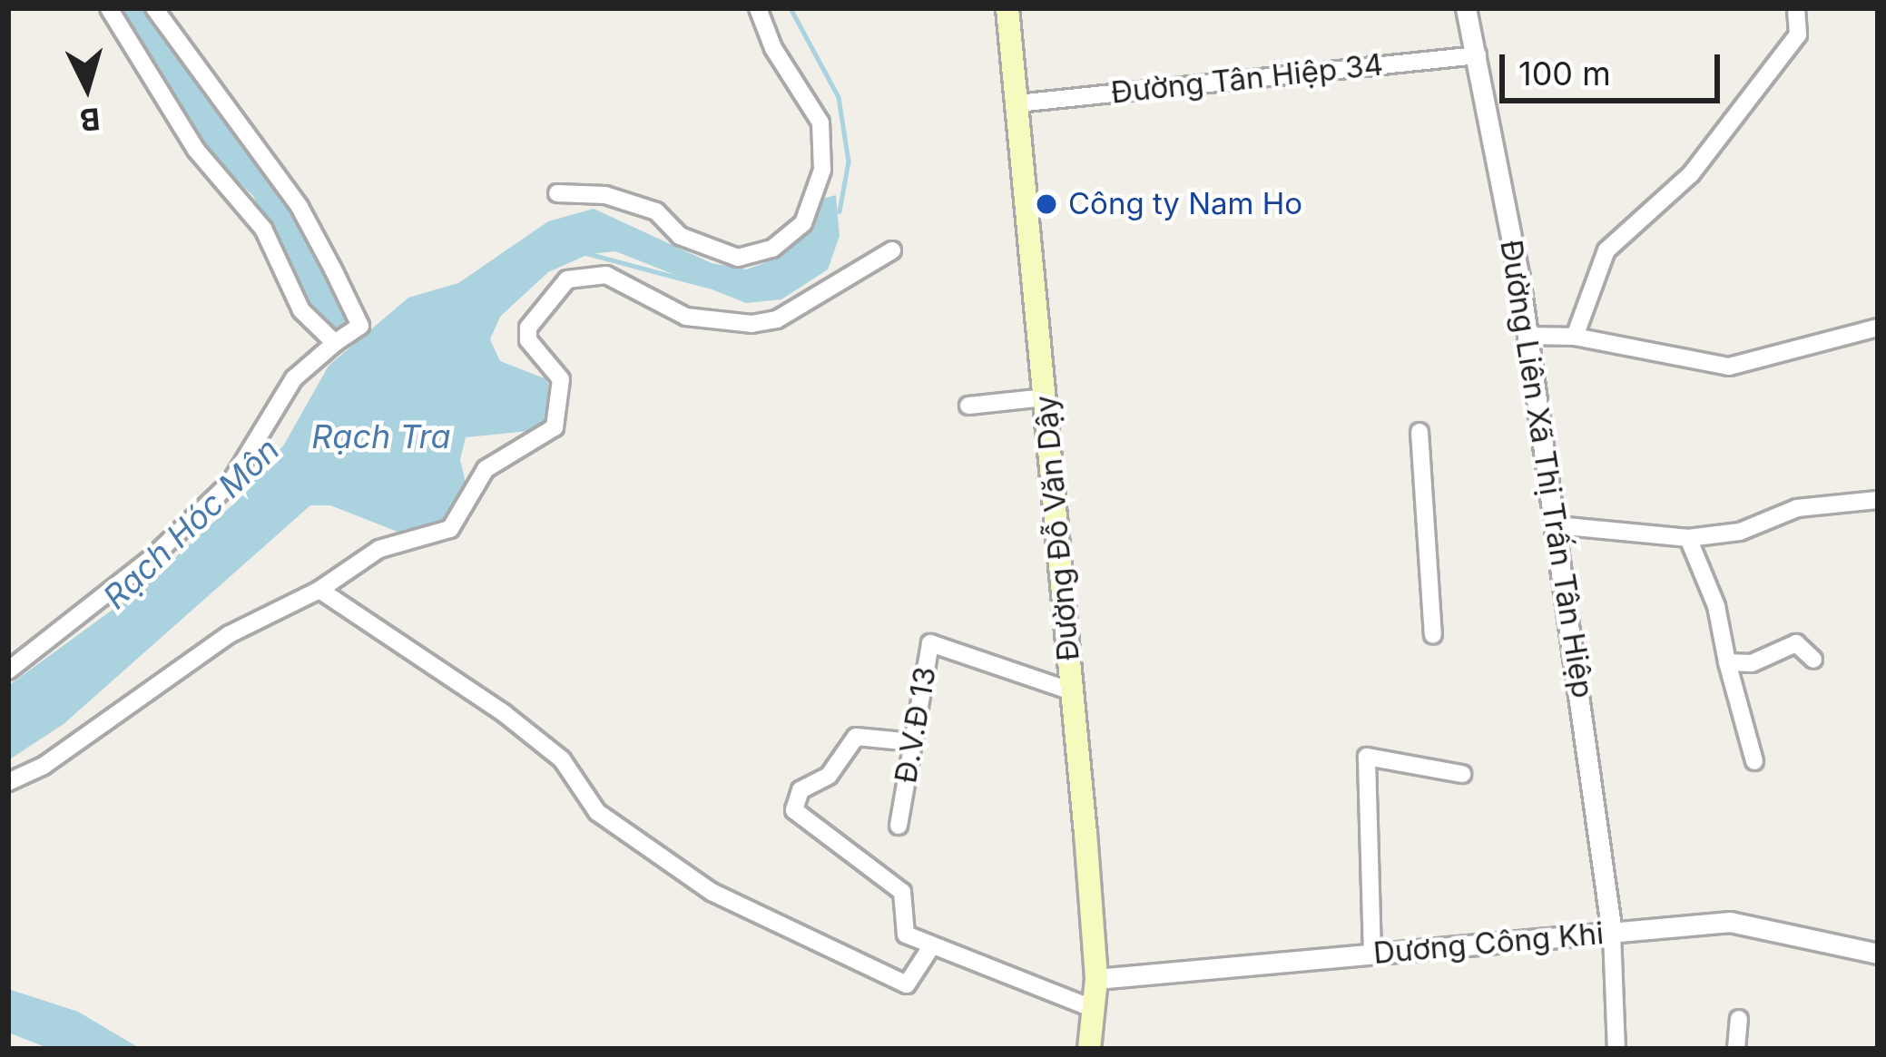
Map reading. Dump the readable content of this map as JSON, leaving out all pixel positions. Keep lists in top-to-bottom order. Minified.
{"streets":{"main road":["Đường Đỗ Văn Dậy"],"street":["Đường Tân Hiệp 34","Đường Liên Xã Thị Trấn Tân Hiệp","Đ.V.Đ 13","Dương Công Khi"]},"crossings":[["Đường Tân Hiệp 34","Đường Liên Xã Thị Trấn Tân Hiệp"],["Đường Tân Hiệp 34","Đường Đỗ Văn Dậy"],["Đường Liên Xã Thị Trấn Tân Hiệp","Dương Công Khi"],["Đường Đỗ Văn Dậy","Đ.V.Đ 13"],["Đường Đỗ Văn Dậy","Dương Công Khi"]],"water":["Rạch Tra","Rạch Hóc Môn"],"places":["Công ty Nam Ho"],"scale_bar":"100 m","north":"bottom"}
